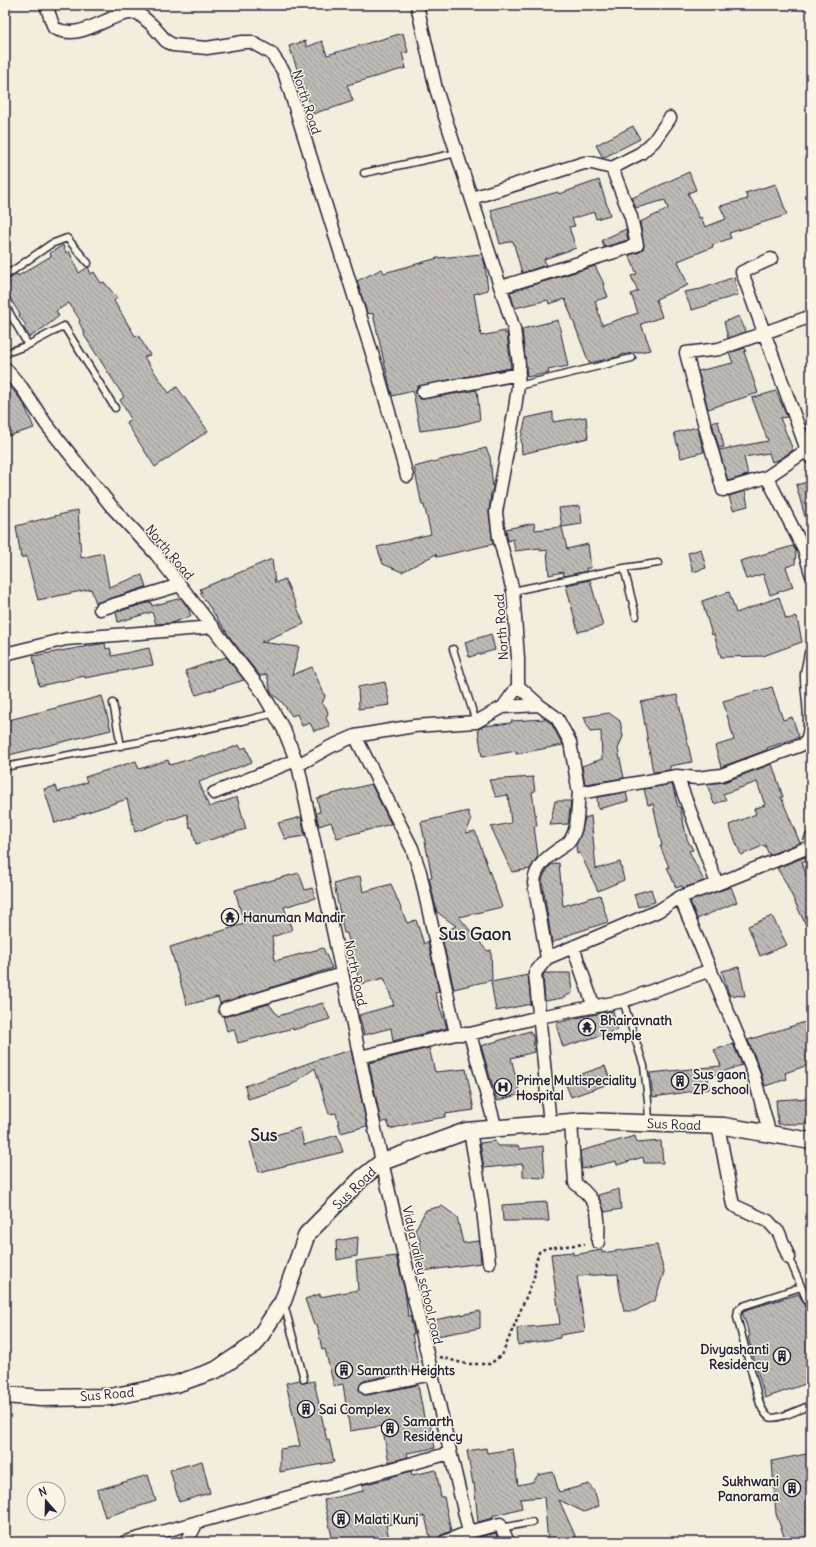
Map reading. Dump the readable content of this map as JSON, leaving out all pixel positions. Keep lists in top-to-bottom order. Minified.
{"streets":{"main road":["Sus Road"],"street":["North Road","Vidya valley school road"]},"crossings":[["North Road","Sus Road"],["North Road","Vidya valley school road"],["Sus Road","Vidya valley school road"]],"districts":["Sus Gaon","Sus"],"places":{"temple":["Hanuman Mandir","Bhairavnath Temple"],"building":["Sus gaon ZP school","Divyashanti Residency","Samarth Heights","Sai Complex","Samarth Residency","Sukhwani Panorama","Malati Kunj"],"hospital":["Prime Multispeciality Hospital"]},"north":"top"}
